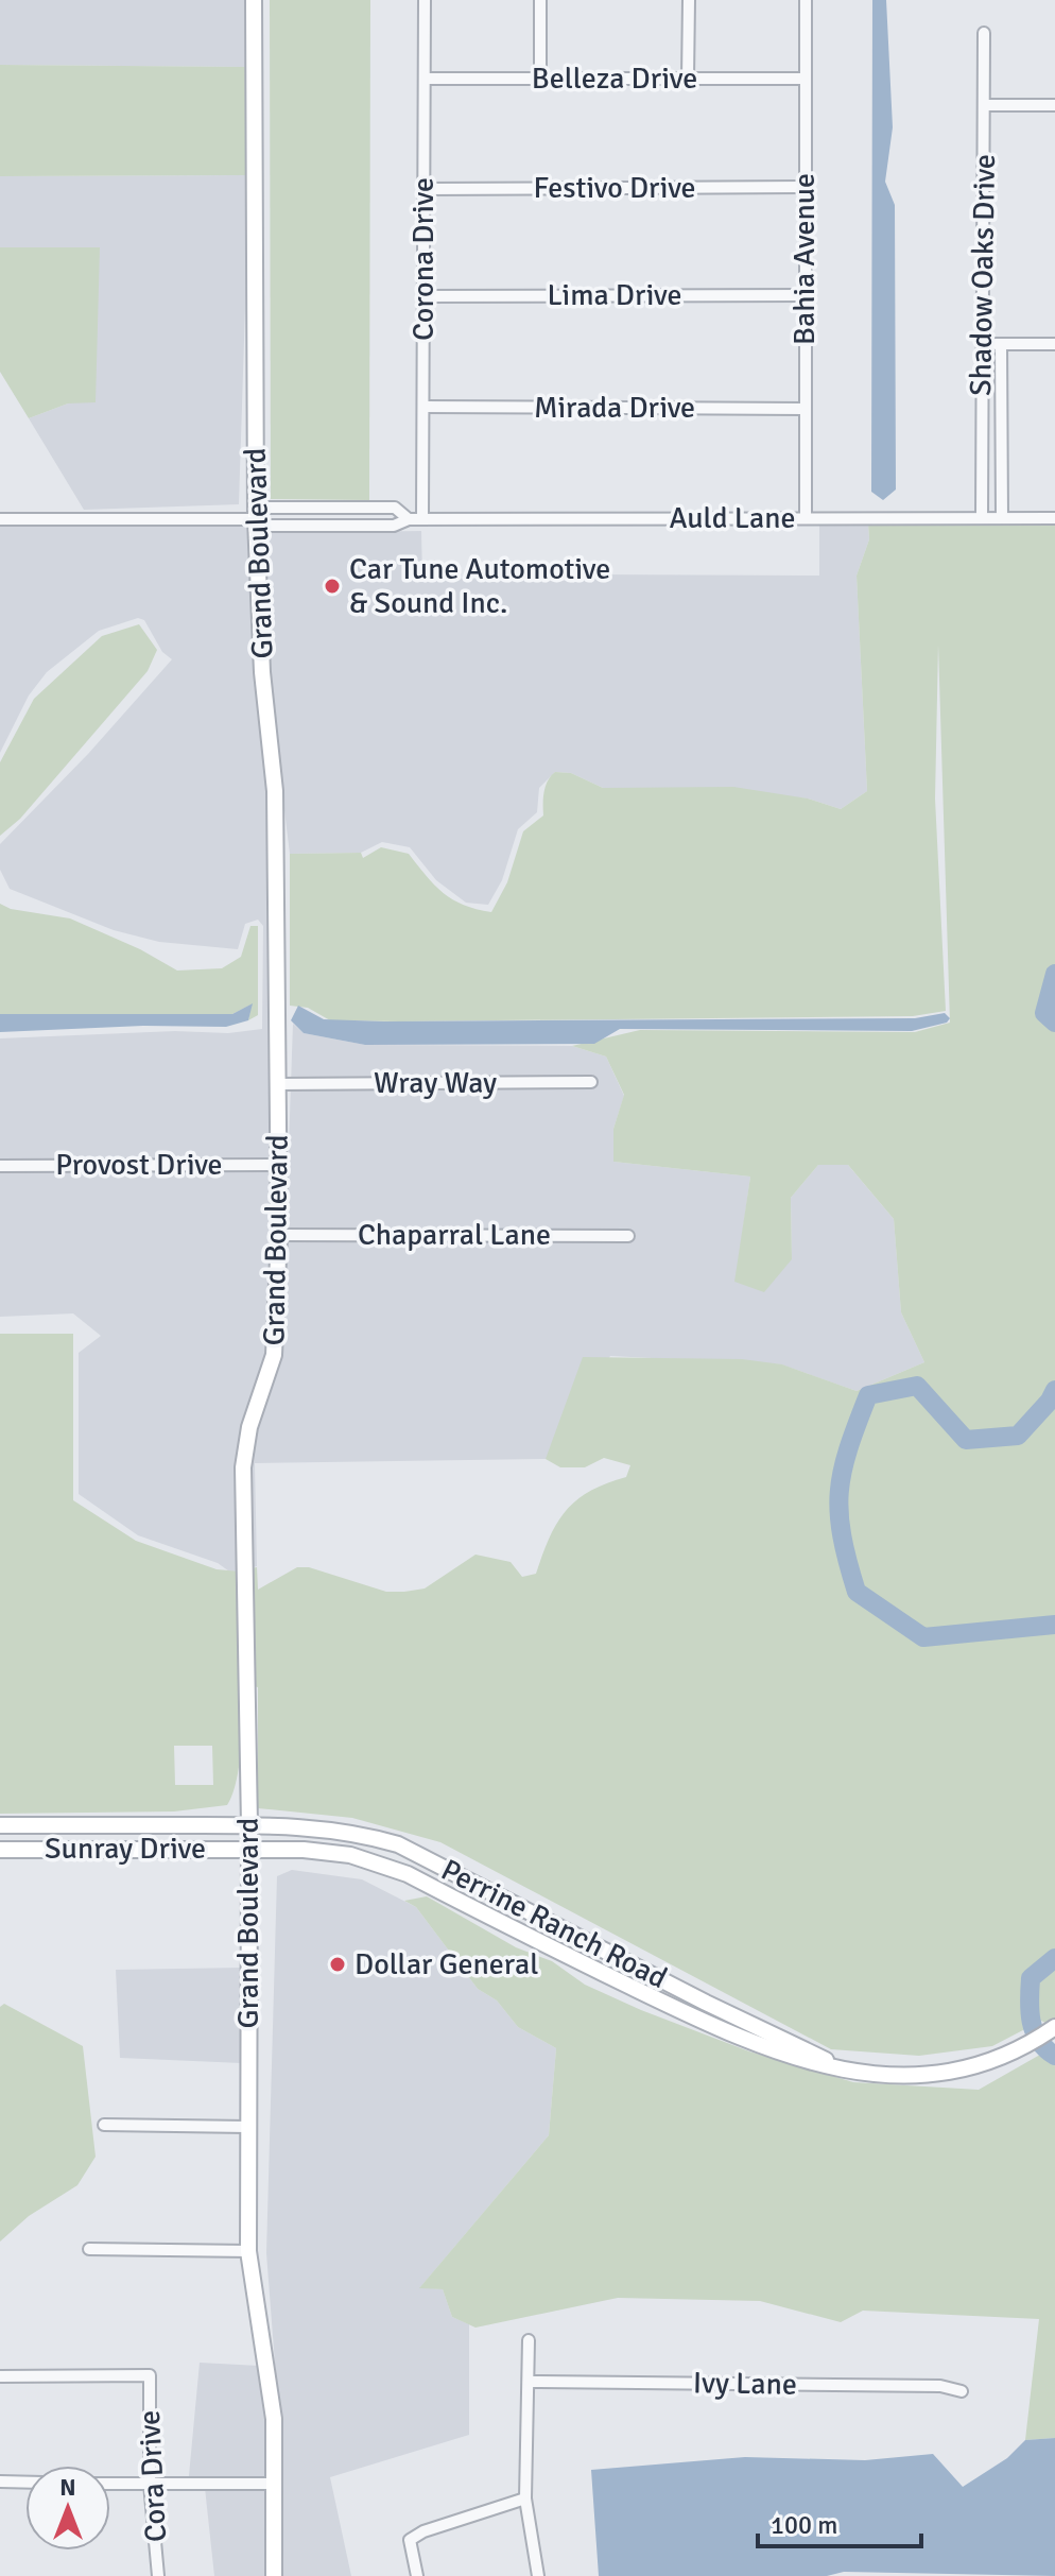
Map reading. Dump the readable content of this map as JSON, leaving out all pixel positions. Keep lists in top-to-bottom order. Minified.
{"streets":{"street":["Belleza Drive","Festivo Drive","Corona Drive","Bahia Avenue","Shadow Oaks Drive","Lima Drive","Mirada Drive","Auld Lane","Grand Boulevard","Wray Way","Provost Drive","Chaparral Lane","Sunray Drive","Perrine Ranch Road","Ivy Lane","Cora Drive"]},"crossings":[["Belleza Drive","Corona Drive"],["Belleza Drive","Bahia Avenue"],["Festivo Drive","Corona Drive"],["Festivo Drive","Bahia Avenue"],["Corona Drive","Lima Drive"],["Corona Drive","Mirada Drive"],["Corona Drive","Auld Lane"],["Bahia Avenue","Lima Drive"],["Bahia Avenue","Mirada Drive"],["Bahia Avenue","Auld Lane"],["Shadow Oaks Drive","Auld Lane"],["Auld Lane","Grand Boulevard"],["Grand Boulevard","Wray Way"],["Grand Boulevard","Provost Drive"],["Grand Boulevard","Chaparral Lane"],["Grand Boulevard","Sunray Drive"],["Grand Boulevard","Perrine Ranch Road"],["Sunray Drive","Perrine Ranch Road"]],"places":["Car Tune Automotive & Sound Inc.","Dollar General"],"scale_bar":"100 m","north":"top"}
